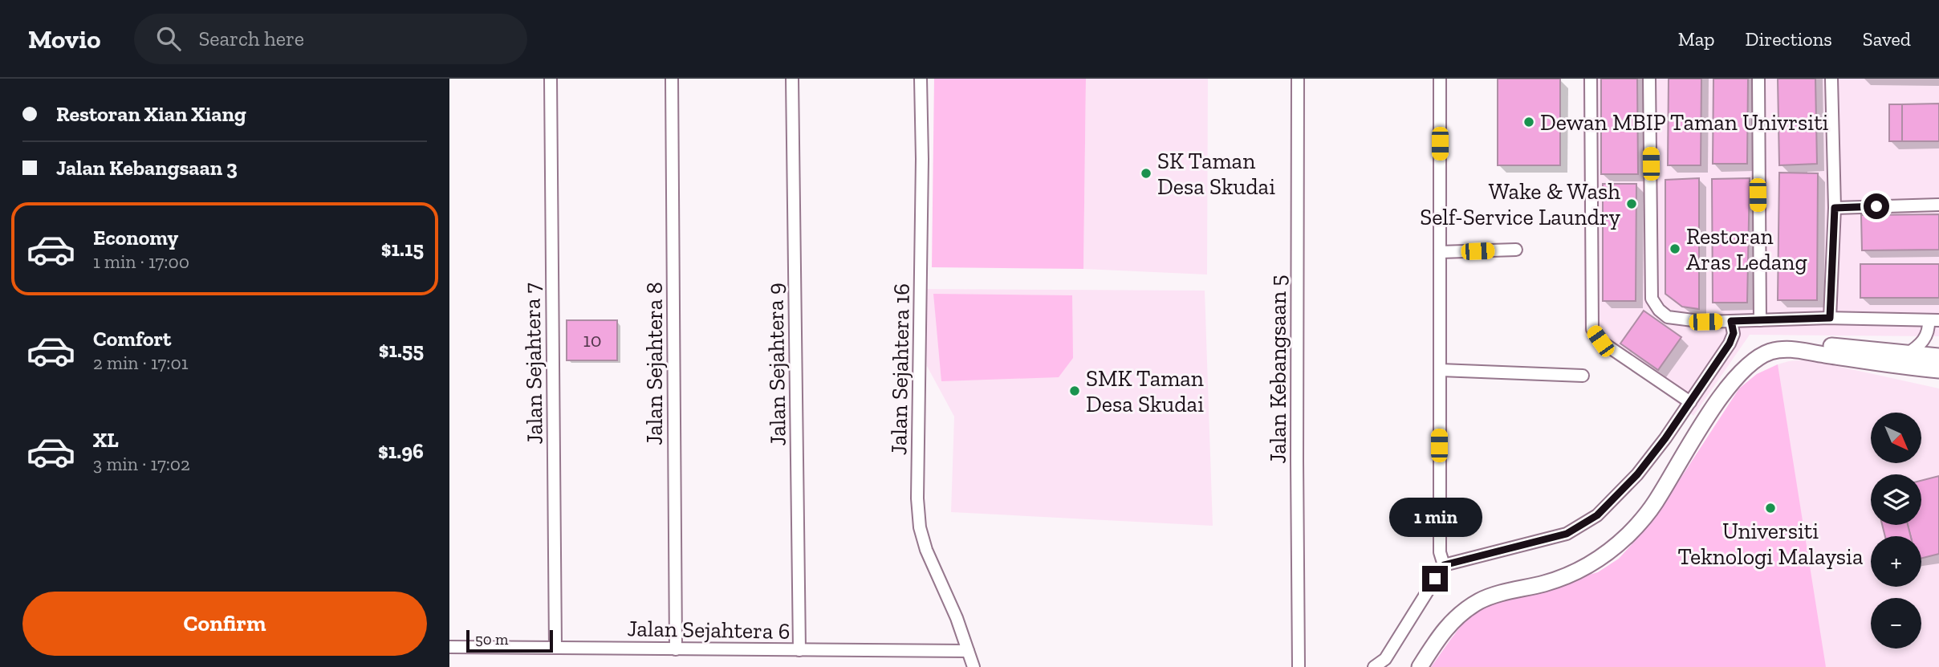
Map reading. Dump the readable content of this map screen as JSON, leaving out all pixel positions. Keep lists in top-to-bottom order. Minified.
{"streets":{"street":["Jalan Sejahtera 7","Jalan Sejahtera 8","Jalan Sejahtera 9","Jalan Sejahtera 16","Jalan Kebangsaan 5","Jalan Sejahtera 6"]},"crossings":[["Jalan Sejahtera 7","Jalan Sejahtera 6"],["Jalan Sejahtera 8","Jalan Sejahtera 6"],["Jalan Sejahtera 9","Jalan Sejahtera 6"],["Jalan Sejahtera 16","Jalan Sejahtera 6"]],"places":["Dewan MBIP Taman Univrsiti","SK Taman Desa Skudai","Wake & Wash Self-Service Laundry","Restoran Aras Ledang","SMK Taman Desa Skudai","Universiti Teknologi Malaysia"],"house_numbers":["10"],"scale_bar":"50 m","north":"bottom right","page":{"header":"Movio","search":"Search here","nav":["Map","Directions","Saved"],"banner":["Restoran Xian Xiang","Jalan Kebangsaan 3"],"list":[{"name":"Economy","note":"1 min · 17:00","value":"$1.15"},{"name":"Comfort","note":"2 min · 17:01","value":"$1.55"},{"name":"XL","note":"3 min · 17:02","value":"$1.96"}],"map_buttons":["+","−"],"bubble":"1 min","buttons":"Confirm","scale":"50 m"}}
